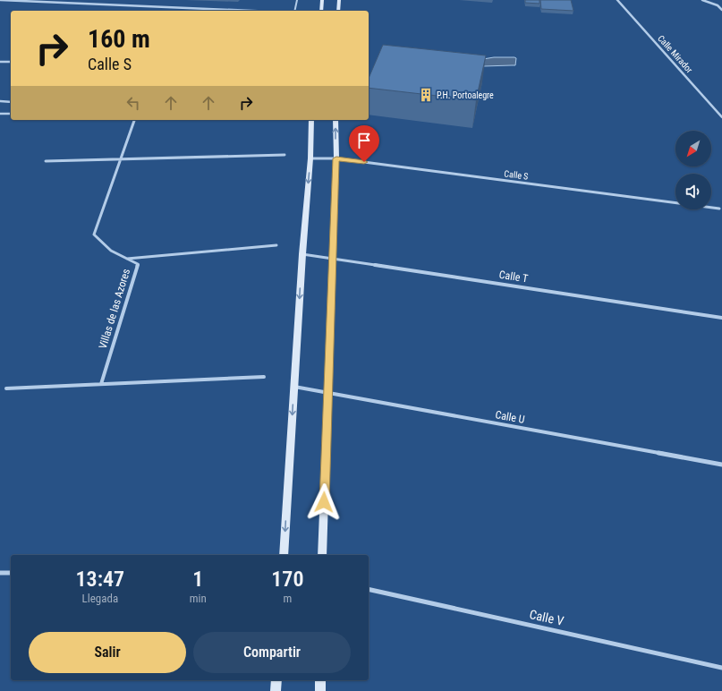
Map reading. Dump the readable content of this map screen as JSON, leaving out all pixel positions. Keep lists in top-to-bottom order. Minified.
{"streets":{"street":["Calle Mirador","Calle S","Calle T","Villas de las Azores","Calle U","Calle V"]},"places":{"building":["P.H. Portoalegre"]},"north":"bottom left","page":{"turn":["160 m","Calle S"],"eta":["13:47","Llegada","1","min","170","m"],"buttons":["Salir","Compartir"]}}
